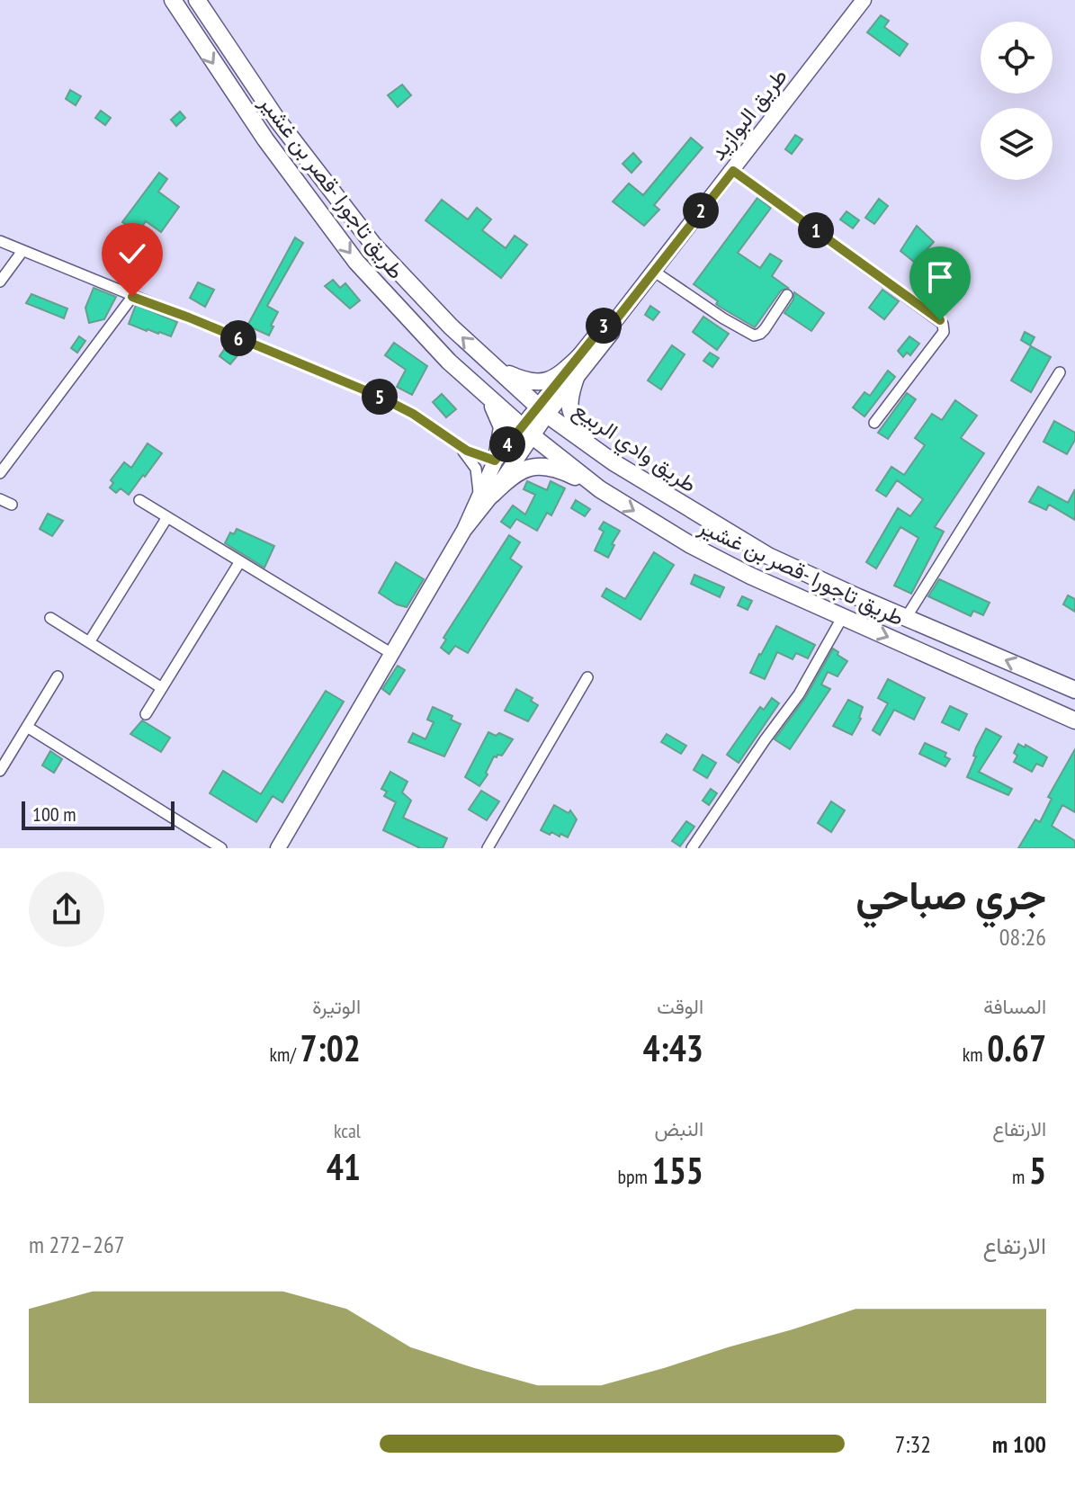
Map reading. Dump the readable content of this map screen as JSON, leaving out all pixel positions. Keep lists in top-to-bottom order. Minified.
{"streets":{"highway":["طريق تاجورا -قصر بن غشير","طريق وادي الربيع"],"main road":["طريق البوازيد"]},"one_way":["طريق تاجورا -قصر بن غشير","طريق وادي الربيع"],"scale_bar":"100 m","page":{"pins":["2","1","3","6","5","4"],"scale":"100 m","heading":["جري صباحي","08:26"],"stats":[["المسافة","0.67 km"],["الوقت","4:43"],["الوتيرة","7:02 /km"],["الارتفاع","5 m"],["النبض","155 bpm"],["kcal","41"]],"chart":["الارتفاع","267–272 m"],"list":[{"name":"100 m","note":"7:32"}]}}
